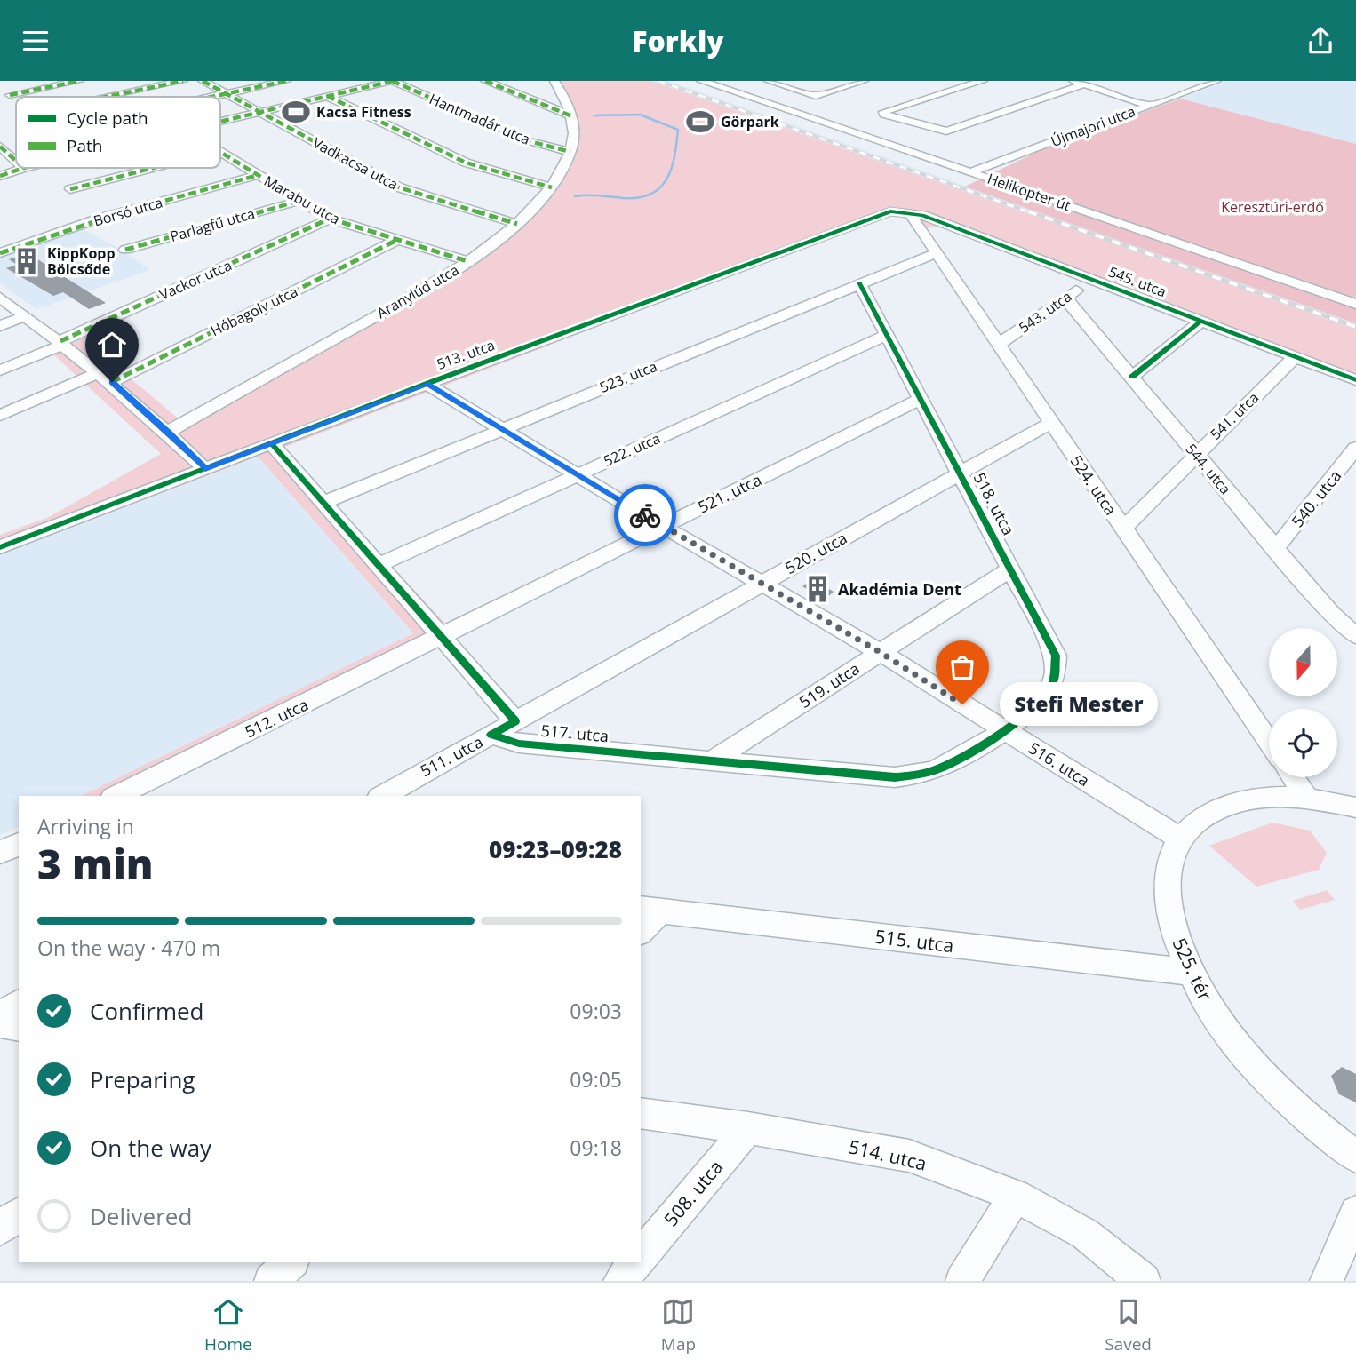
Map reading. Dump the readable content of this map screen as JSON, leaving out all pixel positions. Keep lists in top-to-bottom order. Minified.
{"streets":{"street":["Hantmadár utca","Újmajori utca","Vadkacsa utca","Helikopter út","Marabu utca","Borsó utca","Parlagfű utca","Vackor utca","545. utca","Aranylúd utca","Hóbagoly utca","543. utca","513. utca","523. utca","541. utca","522. utca","544. utca","524. utca","521. utca","540. utca","518. utca","520. utca","519. utca","512. utca","517. utca","511. utca","516. utca","515. utca","525. tér","514. utca","508. utca"]},"crossings":[["Hantmadár utca","Aranylúd utca"],["Újmajori utca","Helikopter út"],["Vadkacsa utca","Aranylúd utca"],["Marabu utca","Borsó utca"],["Marabu utca","Parlagfű utca"],["Marabu utca","Vackor utca"],["Marabu utca","Aranylúd utca"],["Marabu utca","Hóbagoly utca"],["545. utca","543. utca"],["545. utca","513. utca"],["545. utca","541. utca"],["545. utca","524. utca"],["543. utca","544. utca"],["543. utca","524. utca"],["513. utca","524. utca"],["513. utca","516. utca"],["523. utca","524. utca"],["523. utca","518. utca"],["523. utca","516. utca"],["541. utca","544. utca"],["541. utca","524. utca"],["522. utca","518. utca"],["522. utca","516. utca"],["544. utca","540. utca"],["524. utca","520. utca"],["521. utca","518. utca"],["521. utca","512. utca"],["521. utca","516. utca"],["518. utca","520. utca"],["518. utca","519. utca"],["518. utca","517. utca"],["518. utca","516. utca"],["520. utca","516. utca"],["519. utca","517. utca"],["519. utca","516. utca"],["517. utca","511. utca"],["517. utca","516. utca"],["516. utca","525. tér"],["515. utca","525. tér"],["514. utca","508. utca"]],"parks":["Keresztúri-erdő"],"places":{"sports":["Kacsa Fitness","Görpark"],"building":["KippKopp Bölcsőde","Akadémia Dent"],"other":["Stefi Mester"]},"legend":["Cycle path","Path"],"north":"bottom","page":{"header":"Forkly","bubble":"Stefi Mester","heading":["3 min","Arriving in","09:23–09:28"],"bar":"On the way · 470 m","list":[["Confirmed","09:03"],["Preparing","09:05"],["On the way","09:18"],"Delivered"],"tabs":["Home","Map","Saved"]}}
